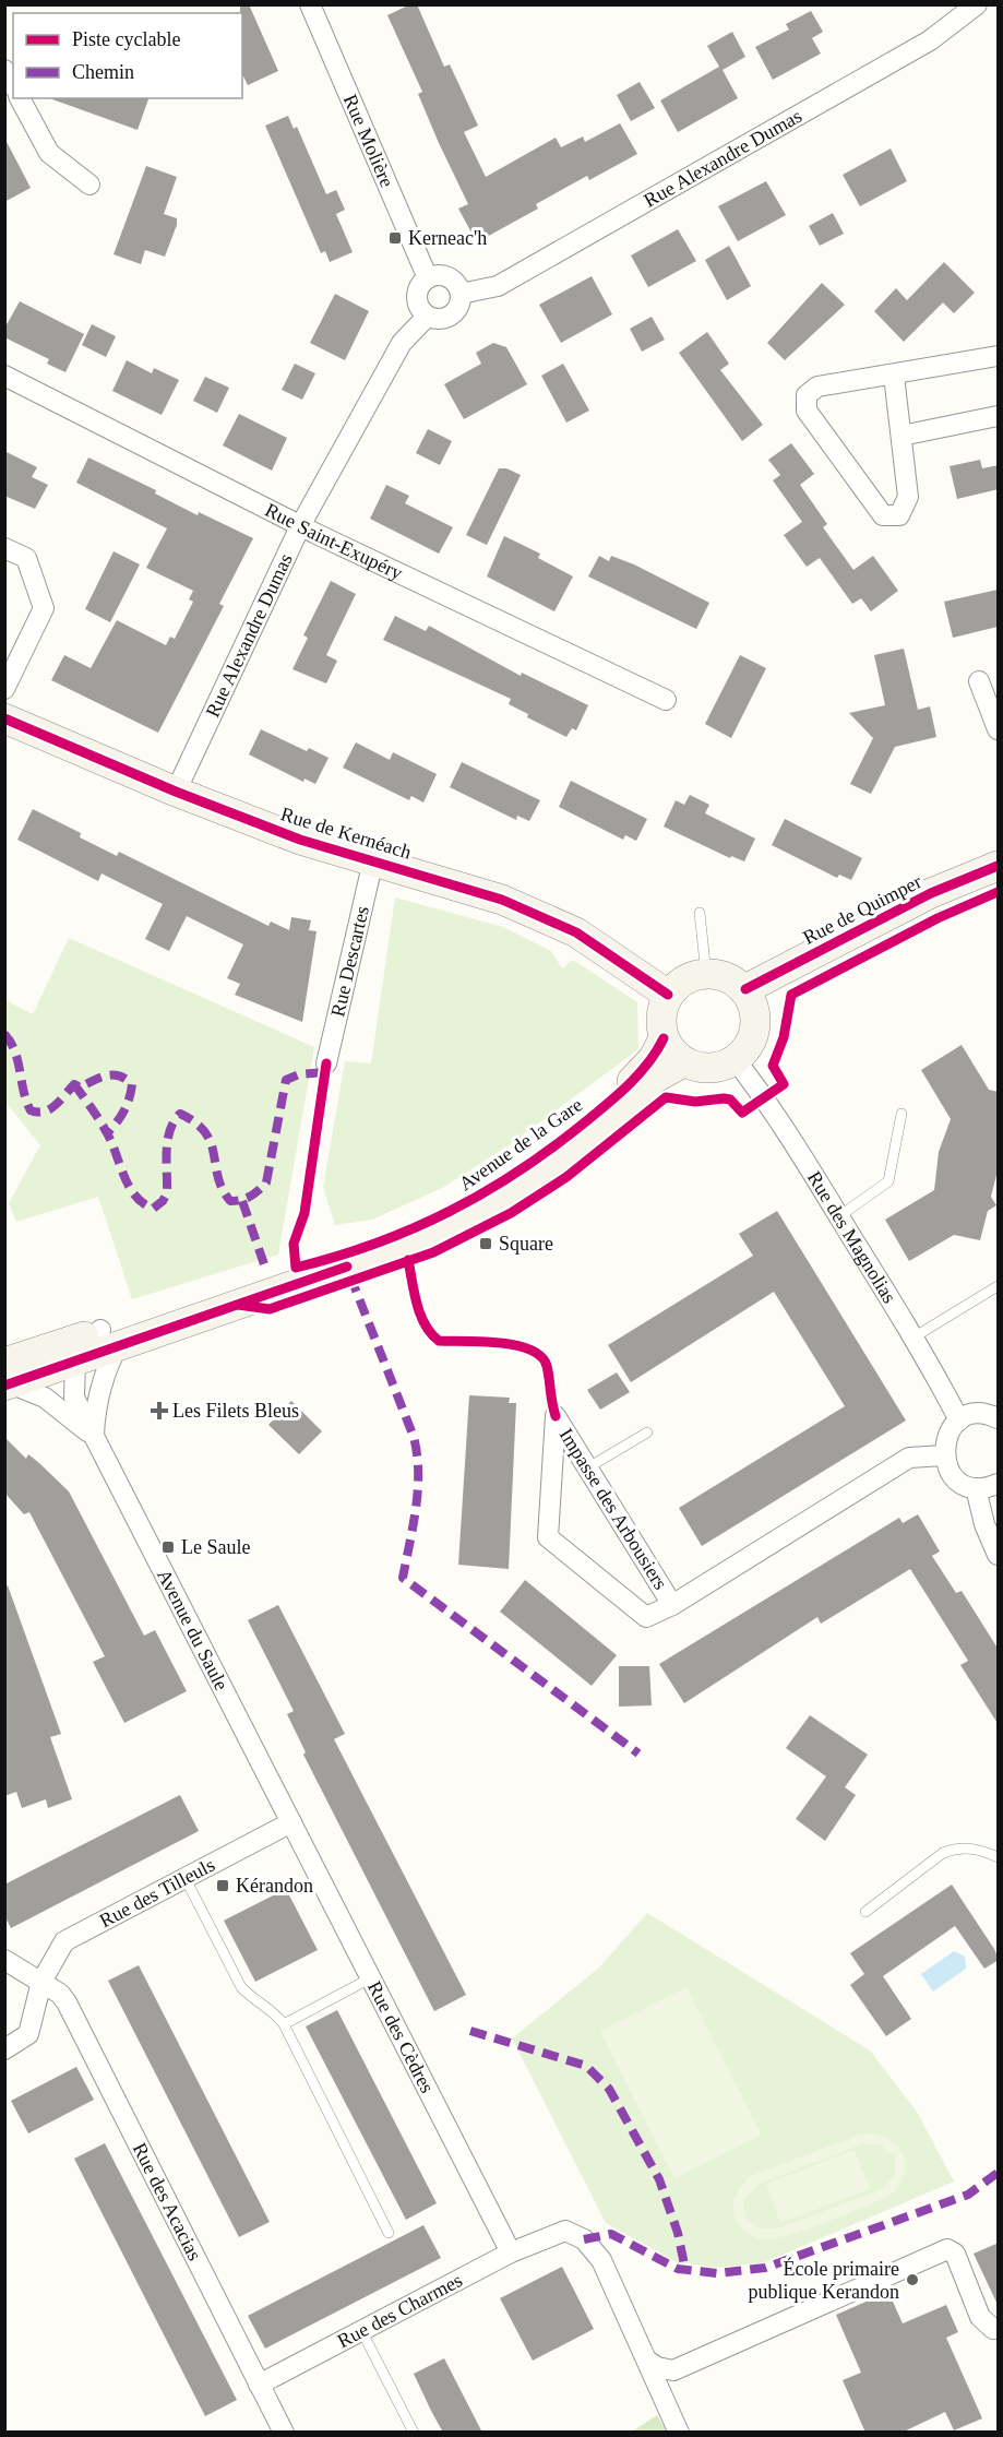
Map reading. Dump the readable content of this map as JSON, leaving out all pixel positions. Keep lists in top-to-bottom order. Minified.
{"streets":{"main road":["Rue de Kernéach","Rue de Quimper","Avenue de la Gare"],"street":["Rue Molière","Rue Alexandre Dumas","Rue Saint-Exupéry","Rue Descartes","Rue des Magnolias","Impasse des Arbousiers","Avenue du Saule","Rue des Tilleuls","Rue des Cèdres","Rue des Acacias","Rue des Charmes"]},"crossings":[["Rue Molière","Rue Alexandre Dumas"],["Rue Alexandre Dumas","Rue Saint-Exupéry"],["Rue Alexandre Dumas","Rue de Kernéach"],["Rue de Kernéach","Rue de Quimper"],["Rue de Kernéach","Rue Descartes"],["Rue de Kernéach","Avenue de la Gare"],["Rue de Kernéach","Rue des Magnolias"],["Rue de Quimper","Avenue de la Gare"],["Rue de Quimper","Rue des Magnolias"],["Avenue de la Gare","Rue des Magnolias"],["Avenue de la Gare","Avenue du Saule"],["Avenue du Saule","Rue des Tilleuls"],["Avenue du Saule","Rue des Cèdres"],["Rue des Tilleuls","Rue des Cèdres"],["Rue des Tilleuls","Rue des Acacias"],["Rue des Cèdres","Rue des Charmes"],["Rue des Acacias","Rue des Charmes"]],"places":{"transit":["Kerneac'h","Square","Le Saule","Kérandon"],"health":["Les Filets Bleus"],"other":["École primaire publique Kerandon"]},"legend":["Piste cyclable","Chemin"]}
